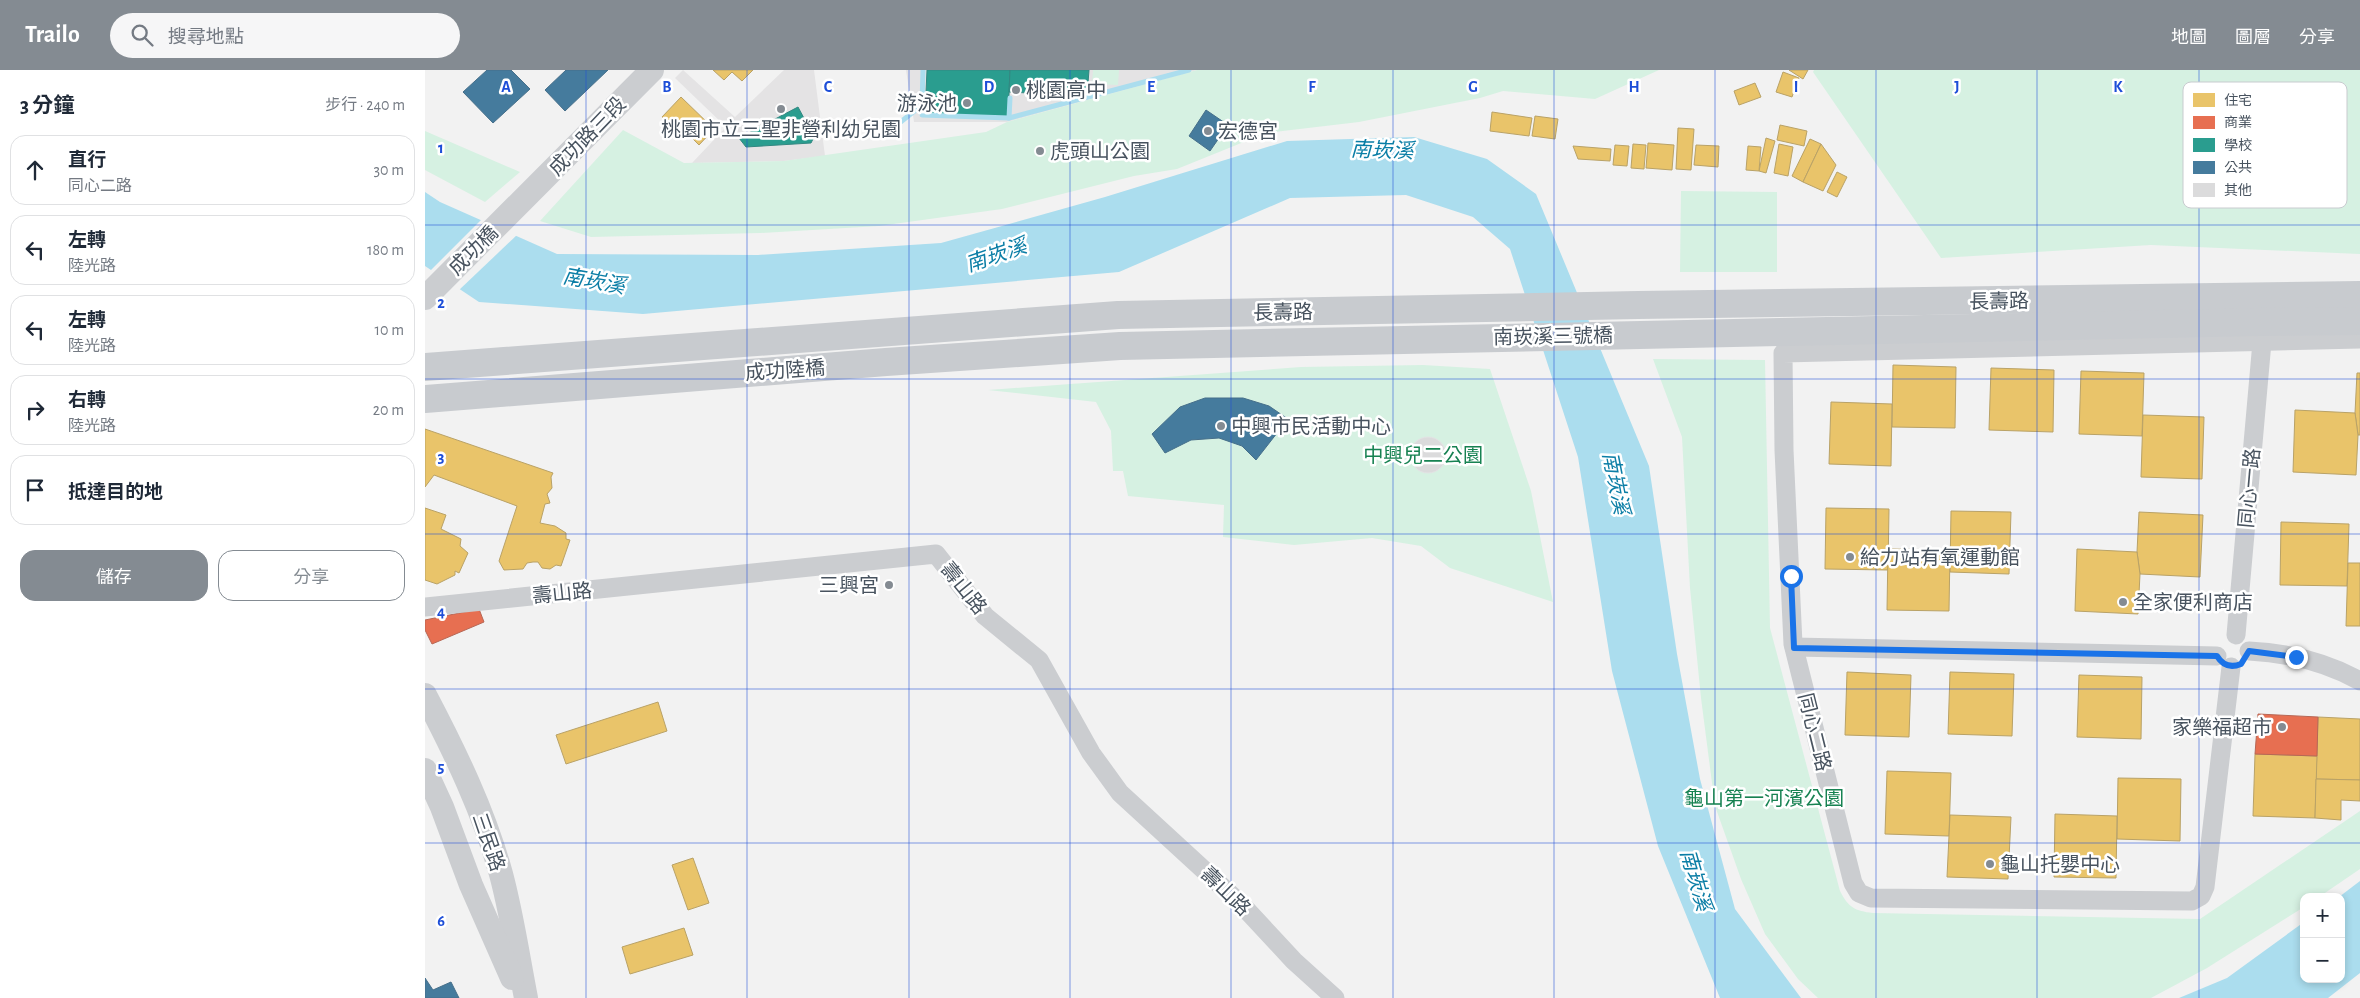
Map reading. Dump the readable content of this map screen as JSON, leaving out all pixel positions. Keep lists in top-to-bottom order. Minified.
{"streets":{"main road":["長壽路","南崁溪三號橋","成功陸橋"],"street":["成功路三段","成功橋","同心一路","壽山路","同心二路","三民路"]},"crossings":[["成功路三段","成功橋"],["長壽路","南崁溪三號橋"],["長壽路","成功陸橋"],["同心一路","同心二路"]],"water":["南崁溪"],"parks":["中興兒二公園","龜山第一河濱公園"],"places":["桃園高中","游泳池","桃園市立三聖非營利幼兒園","宏德宮","虎頭山公園","中興市民活動中心","給力站有氧運動館","三興宮","全家便利商店","家樂福超市","龜山托嬰中心"],"legend":["住宅","商業","學校","公共","其他"],"page":{"header":"Trailo","search":"搜尋地點","nav":["地圖","圖層","分享"],"heading":["3 分鐘","步行 · 240 m"],"list":[["直行","同心二路","30 m"],["左轉","陸光路","180 m"],["左轉","陸光路","10 m"],["右轉","陸光路","20 m"],"抵達目的地"],"buttons":["儲存","分享"],"map_buttons":["+","−"]},"grid":{"columns":["A","B","C","D","E","F","G","H","I","J","K"],"rows":["1","2","3","4","5","6"]}}
